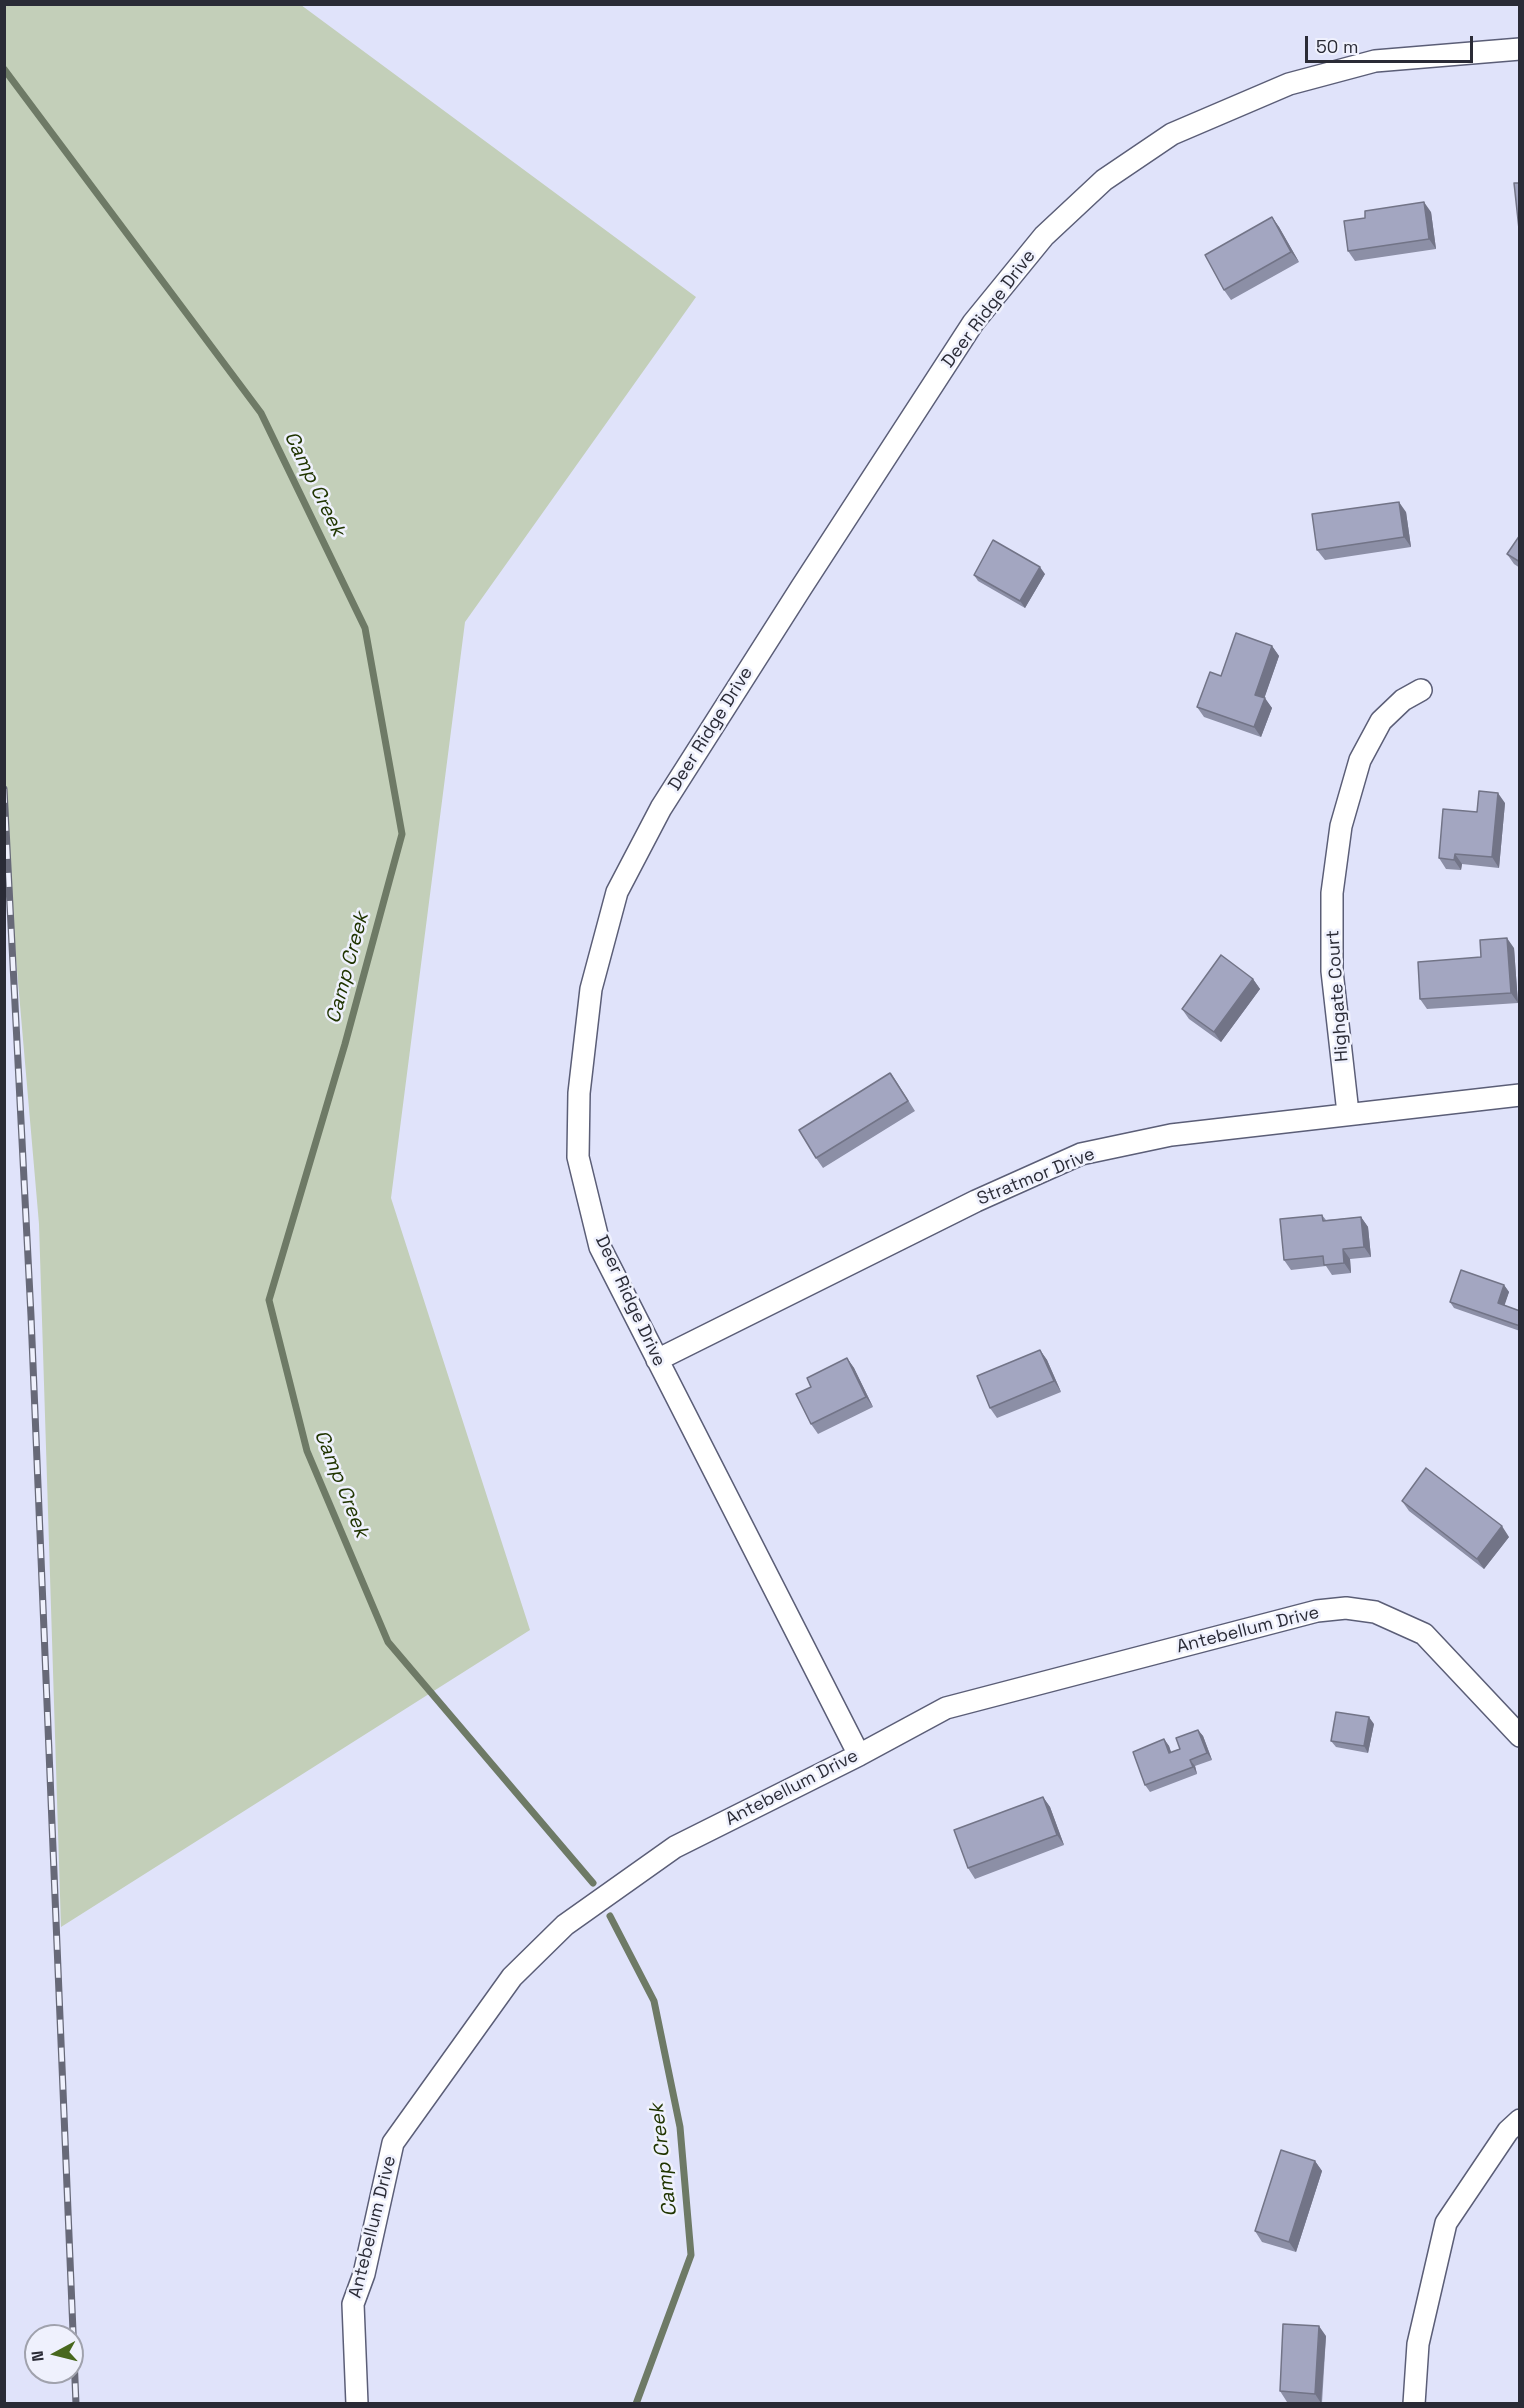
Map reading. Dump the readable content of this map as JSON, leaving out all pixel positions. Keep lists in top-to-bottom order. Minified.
{"streets":{"street":["Deer Ridge Drive","Highgate Court","Stratmor Drive","Antebellum Drive"]},"crossings":[["Deer Ridge Drive","Stratmor Drive"],["Deer Ridge Drive","Antebellum Drive"],["Highgate Court","Stratmor Drive"]],"water":["Camp Creek"],"scale_bar":"50 m","north":"left"}
